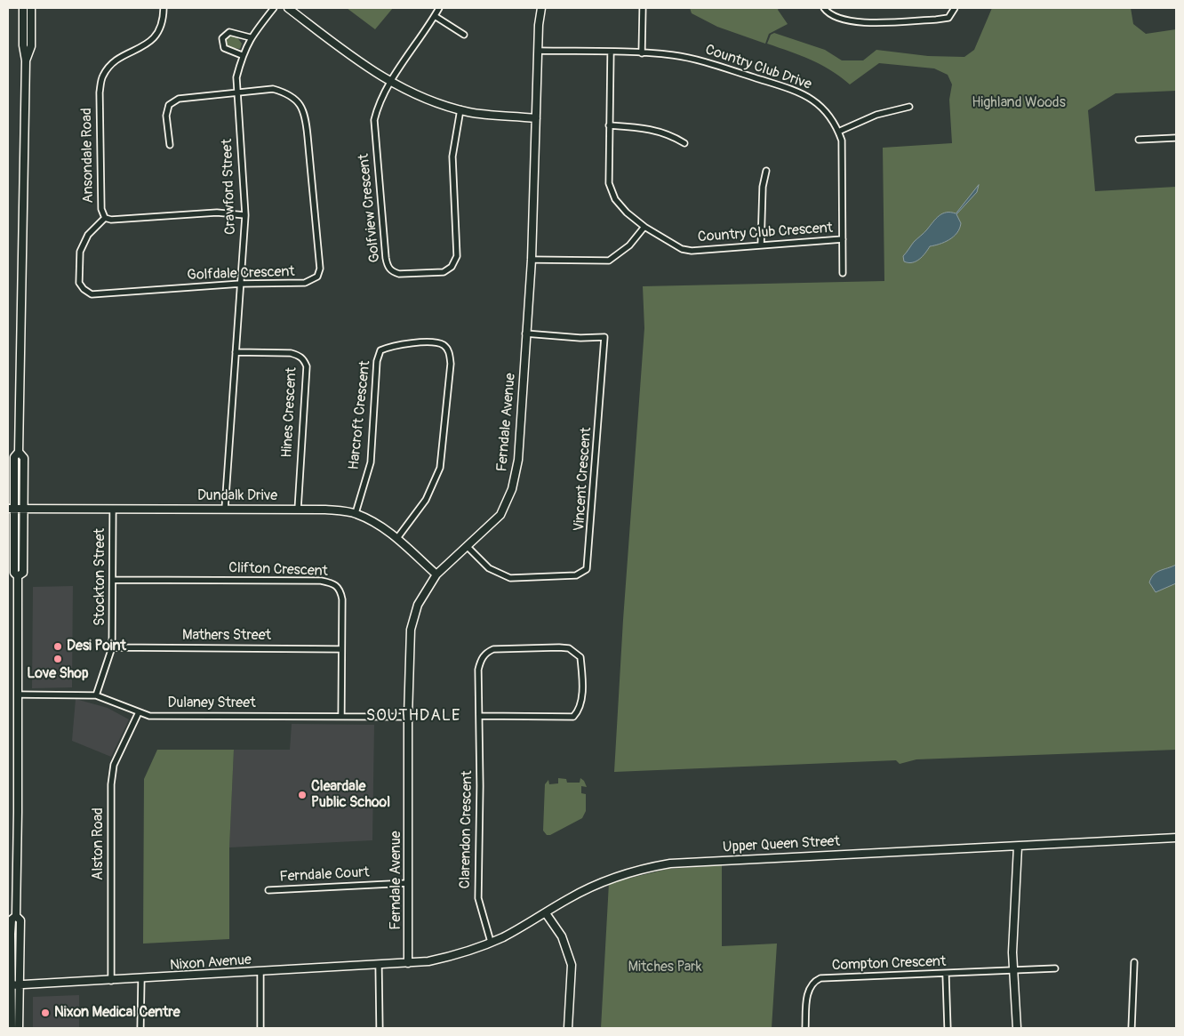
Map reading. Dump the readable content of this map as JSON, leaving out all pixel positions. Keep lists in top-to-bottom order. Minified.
{"streets":{"street":["Country Club Drive","Ansondale Road","Crawford Street","Golfview Crescent","Country Club Crescent","Golfdale Crescent","Hines Crescent","Harcroft Crescent","Ferndale Avenue","Vincent Crescent","Dundalk Drive","Clifton Crescent","Stockton Street","Mathers Street","Dulaney Street","Clarendon Crescent","Alston Road","Upper Queen Street","Ferndale Court","Nixon Avenue","Compton Crescent"]},"crossings":[["Country Club Drive","Country Club Crescent"],["Country Club Drive","Ferndale Avenue"],["Ansondale Road","Crawford Street"],["Ansondale Road","Golfdale Crescent"],["Crawford Street","Golfdale Crescent"],["Crawford Street","Hines Crescent"],["Crawford Street","Dundalk Drive"],["Hines Crescent","Dundalk Drive"],["Harcroft Crescent","Dundalk Drive"],["Ferndale Avenue","Vincent Crescent"],["Ferndale Avenue","Dundalk Drive"],["Ferndale Avenue","Dulaney Street"],["Ferndale Avenue","Upper Queen Street"],["Ferndale Avenue","Ferndale Court"],["Ferndale Avenue","Nixon Avenue"],["Dundalk Drive","Stockton Street"],["Clifton Crescent","Stockton Street"],["Clifton Crescent","Mathers Street"],["Clifton Crescent","Dulaney Street"],["Stockton Street","Mathers Street"],["Stockton Street","Dulaney Street"],["Dulaney Street","Alston Road"],["Clarendon Crescent","Upper Queen Street"],["Alston Road","Nixon Avenue"],["Upper Queen Street","Nixon Avenue"]],"districts":["SOUTHDALE"],"parks":["Highland Woods","Mitches Park"],"places":["Desi Point","Love Shop","Cleardale Public School","Nixon Medical Centre"]}
